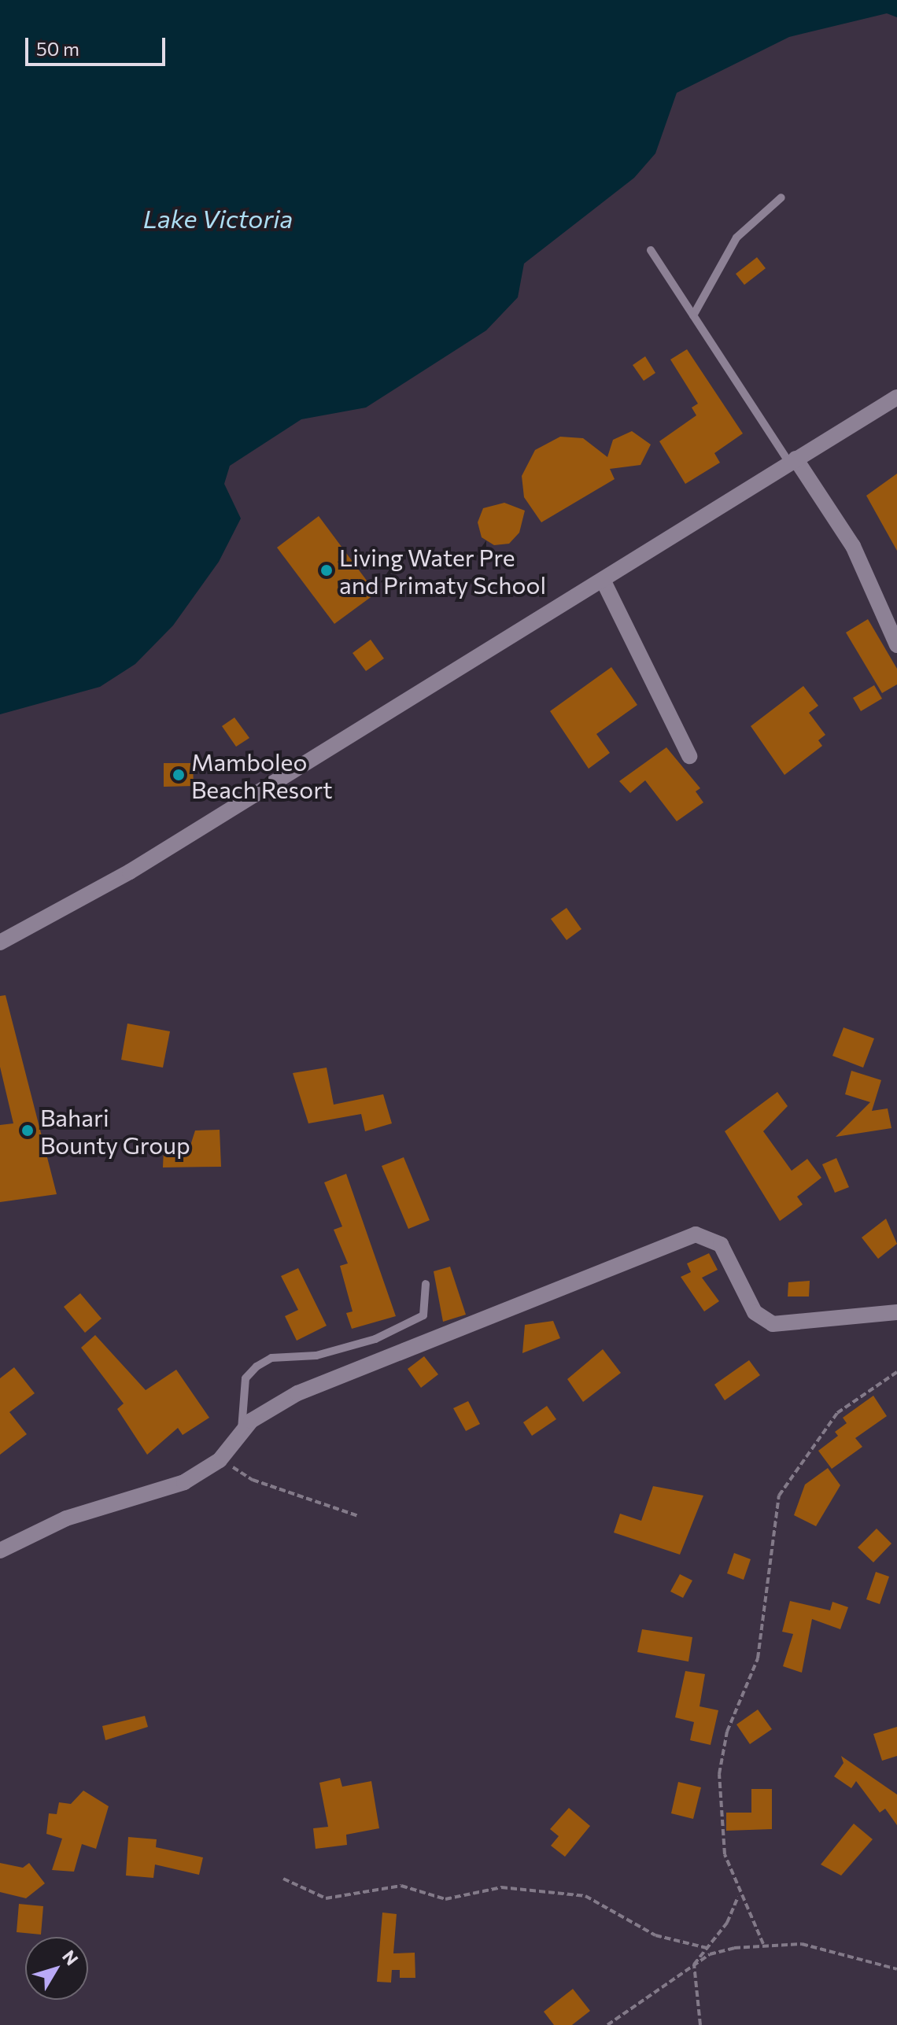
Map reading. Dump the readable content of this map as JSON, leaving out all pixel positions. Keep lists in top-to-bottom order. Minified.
{"water":["Lake Victoria"],"places":["Living Water Pre and Primaty School","Mamboleo Beach Resort","Bahari Bounty Group"],"scale_bar":"50 m","north":"top right"}
